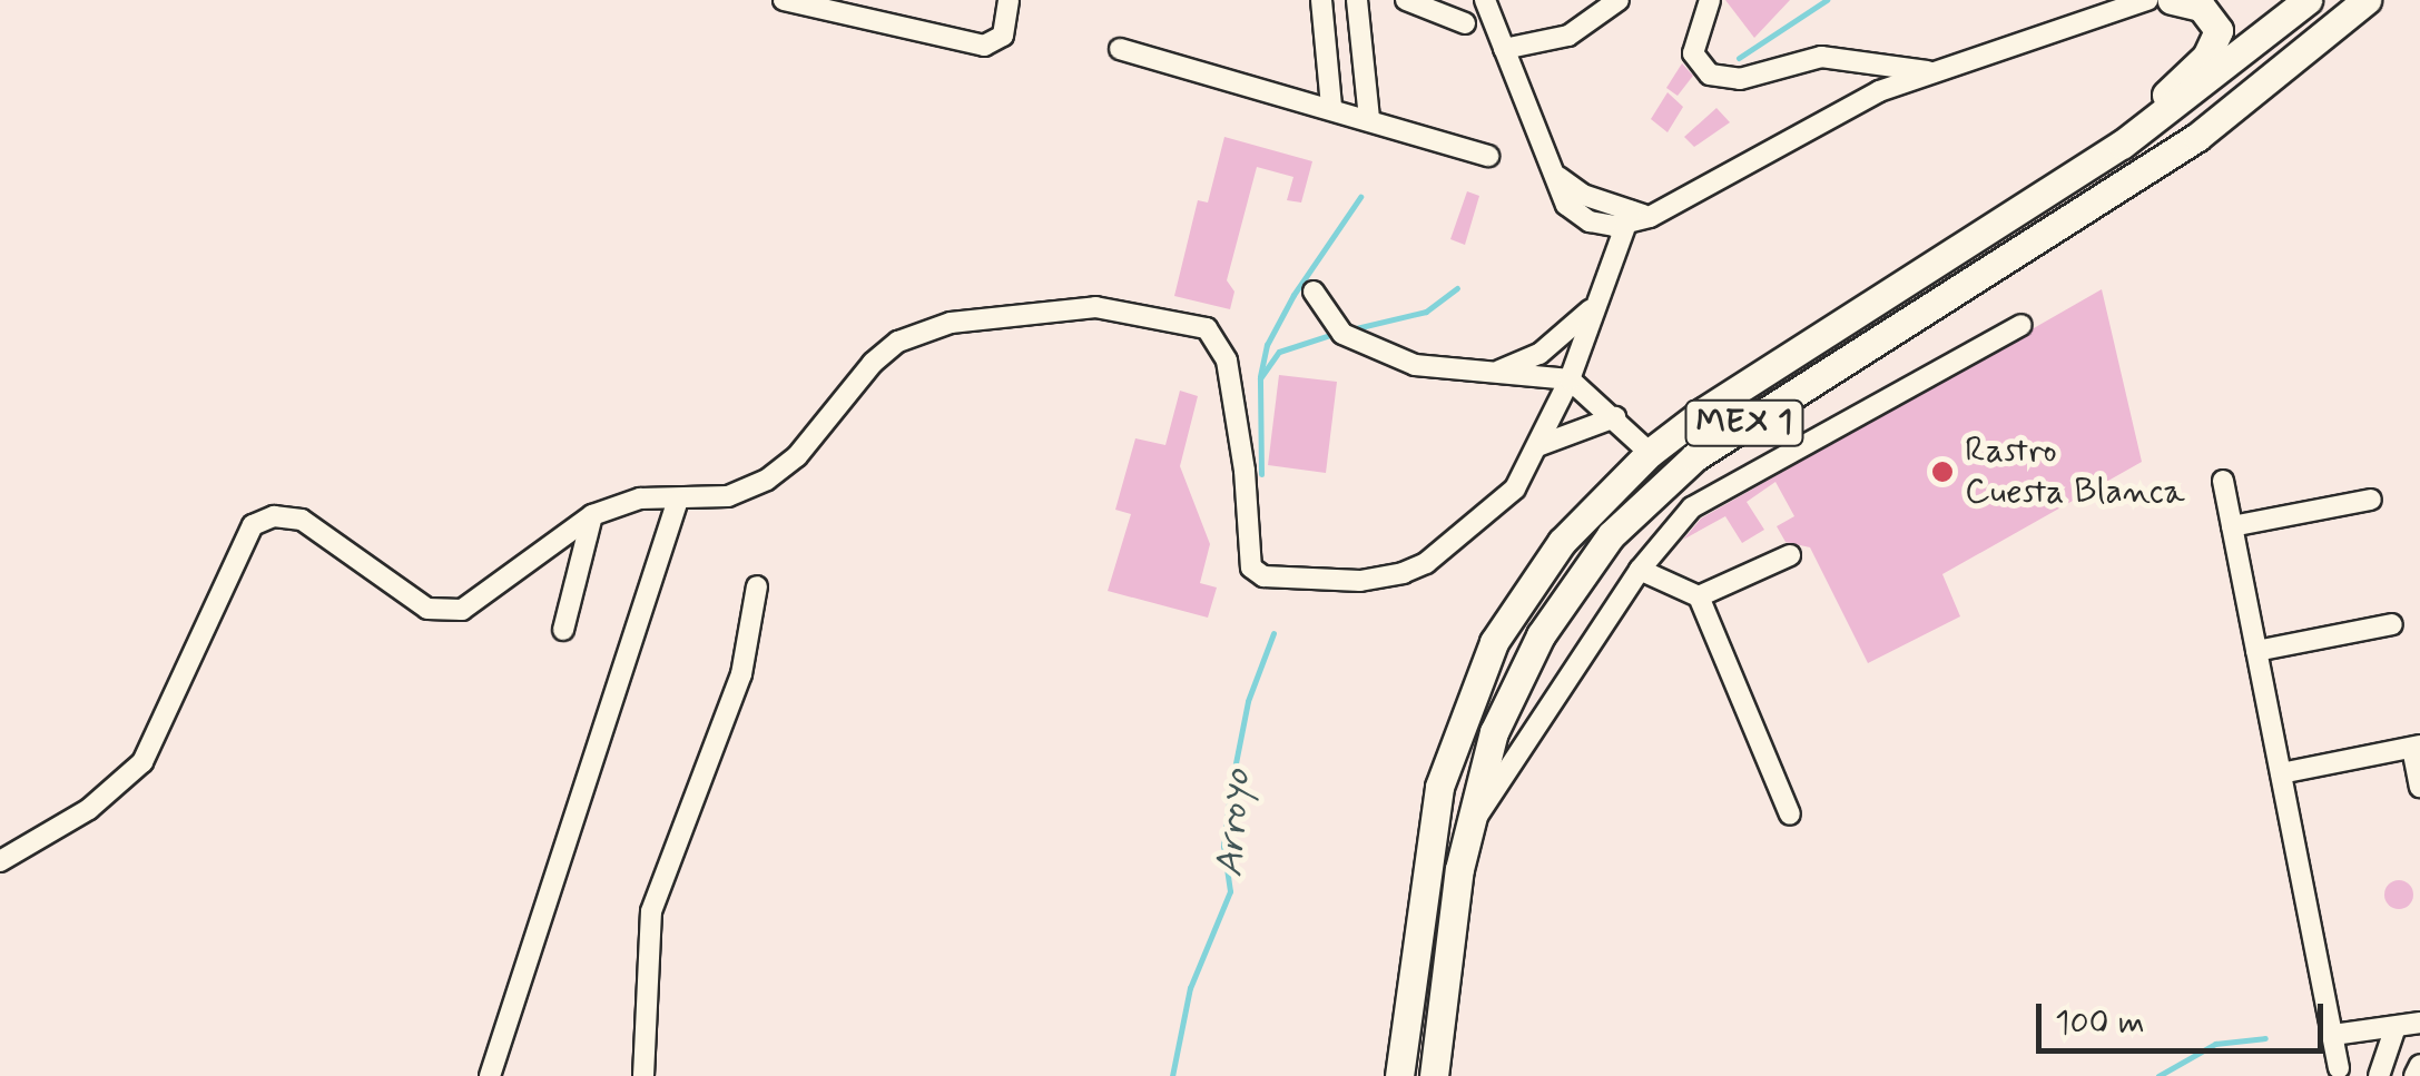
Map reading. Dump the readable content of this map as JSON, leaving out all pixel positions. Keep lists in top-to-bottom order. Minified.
{"streets":{"highway":["MEX 1"]},"water":["Arroyo"],"places":["Rastro Cuesta Blanca"],"scale_bar":"100 m"}
